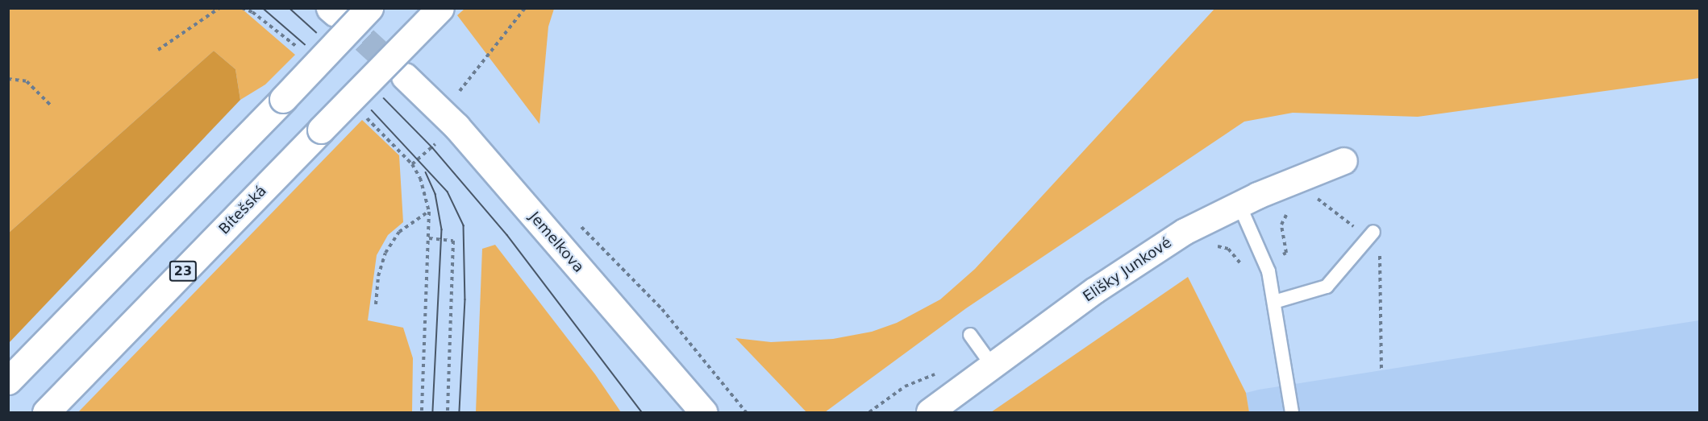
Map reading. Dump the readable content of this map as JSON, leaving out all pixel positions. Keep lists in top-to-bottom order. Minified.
{"streets":{"main road":["Bítešská","Jemelkova","23"],"street":["Elišky Junkové"]}}
